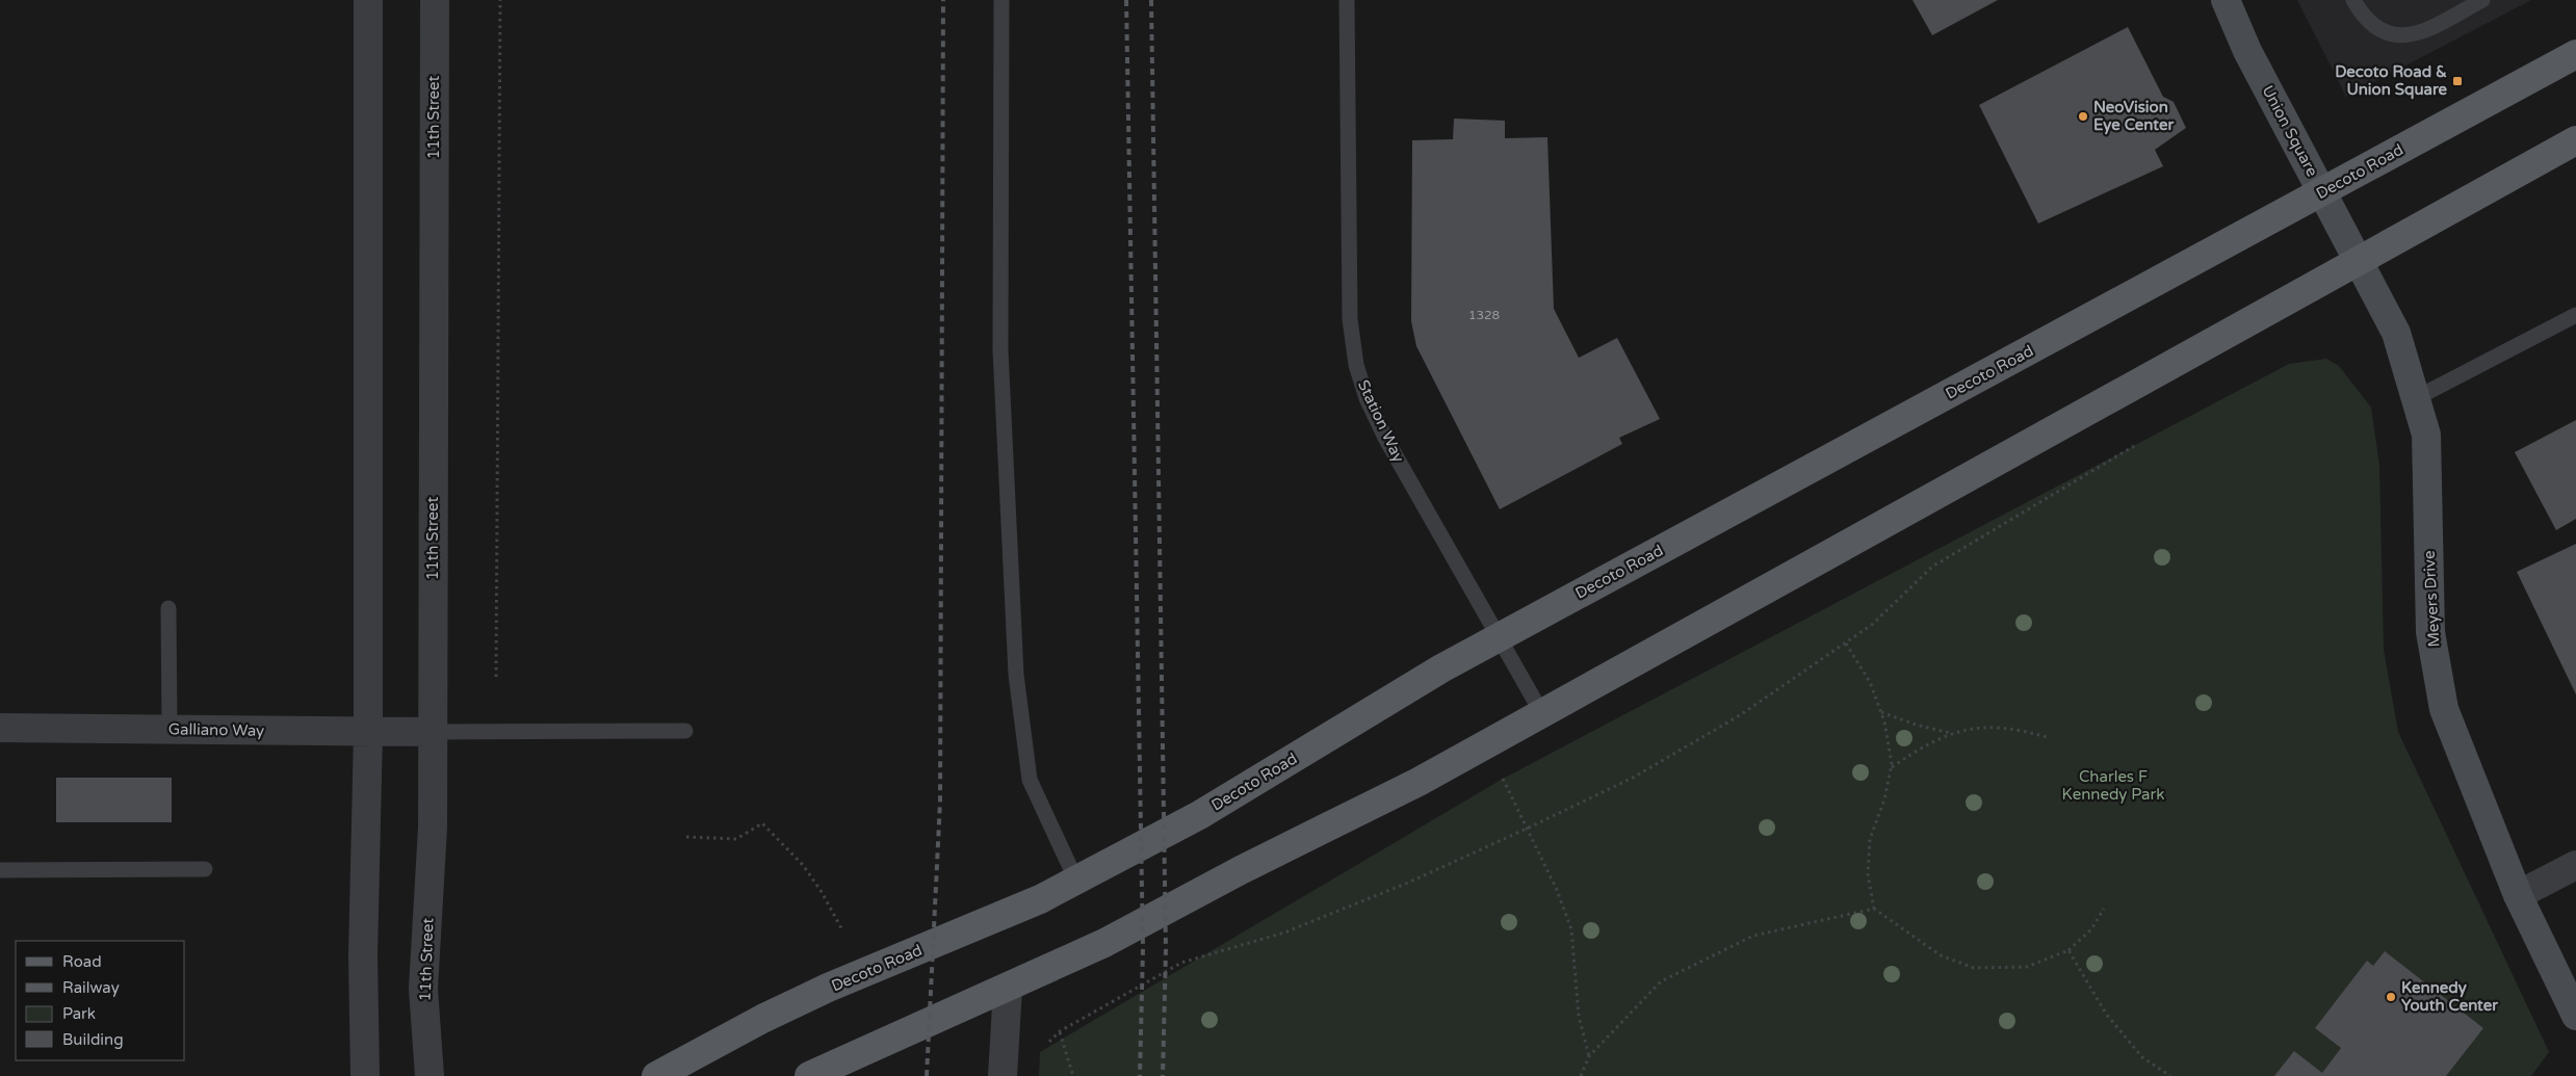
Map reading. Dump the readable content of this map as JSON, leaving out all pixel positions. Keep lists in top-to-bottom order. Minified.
{"streets":{"main road":["Decoto Road"],"street":["11th Street","Union Square","Meyers Drive","Galliano Way"],"lane":["Station Way"]},"crossings":[["11th Street","Galliano Way"],["Union Square","Decoto Road"],["Union Square","Meyers Drive"],["Decoto Road","Station Way"]],"parks":["Charles F Kennedy Park"],"places":{"transit":["Decoto Road & Union Square"],"other":["NeoVision Eye Center","Kennedy Youth Center"]},"house_numbers":["1328"],"legend":["Road","Railway","Park","Building"]}
